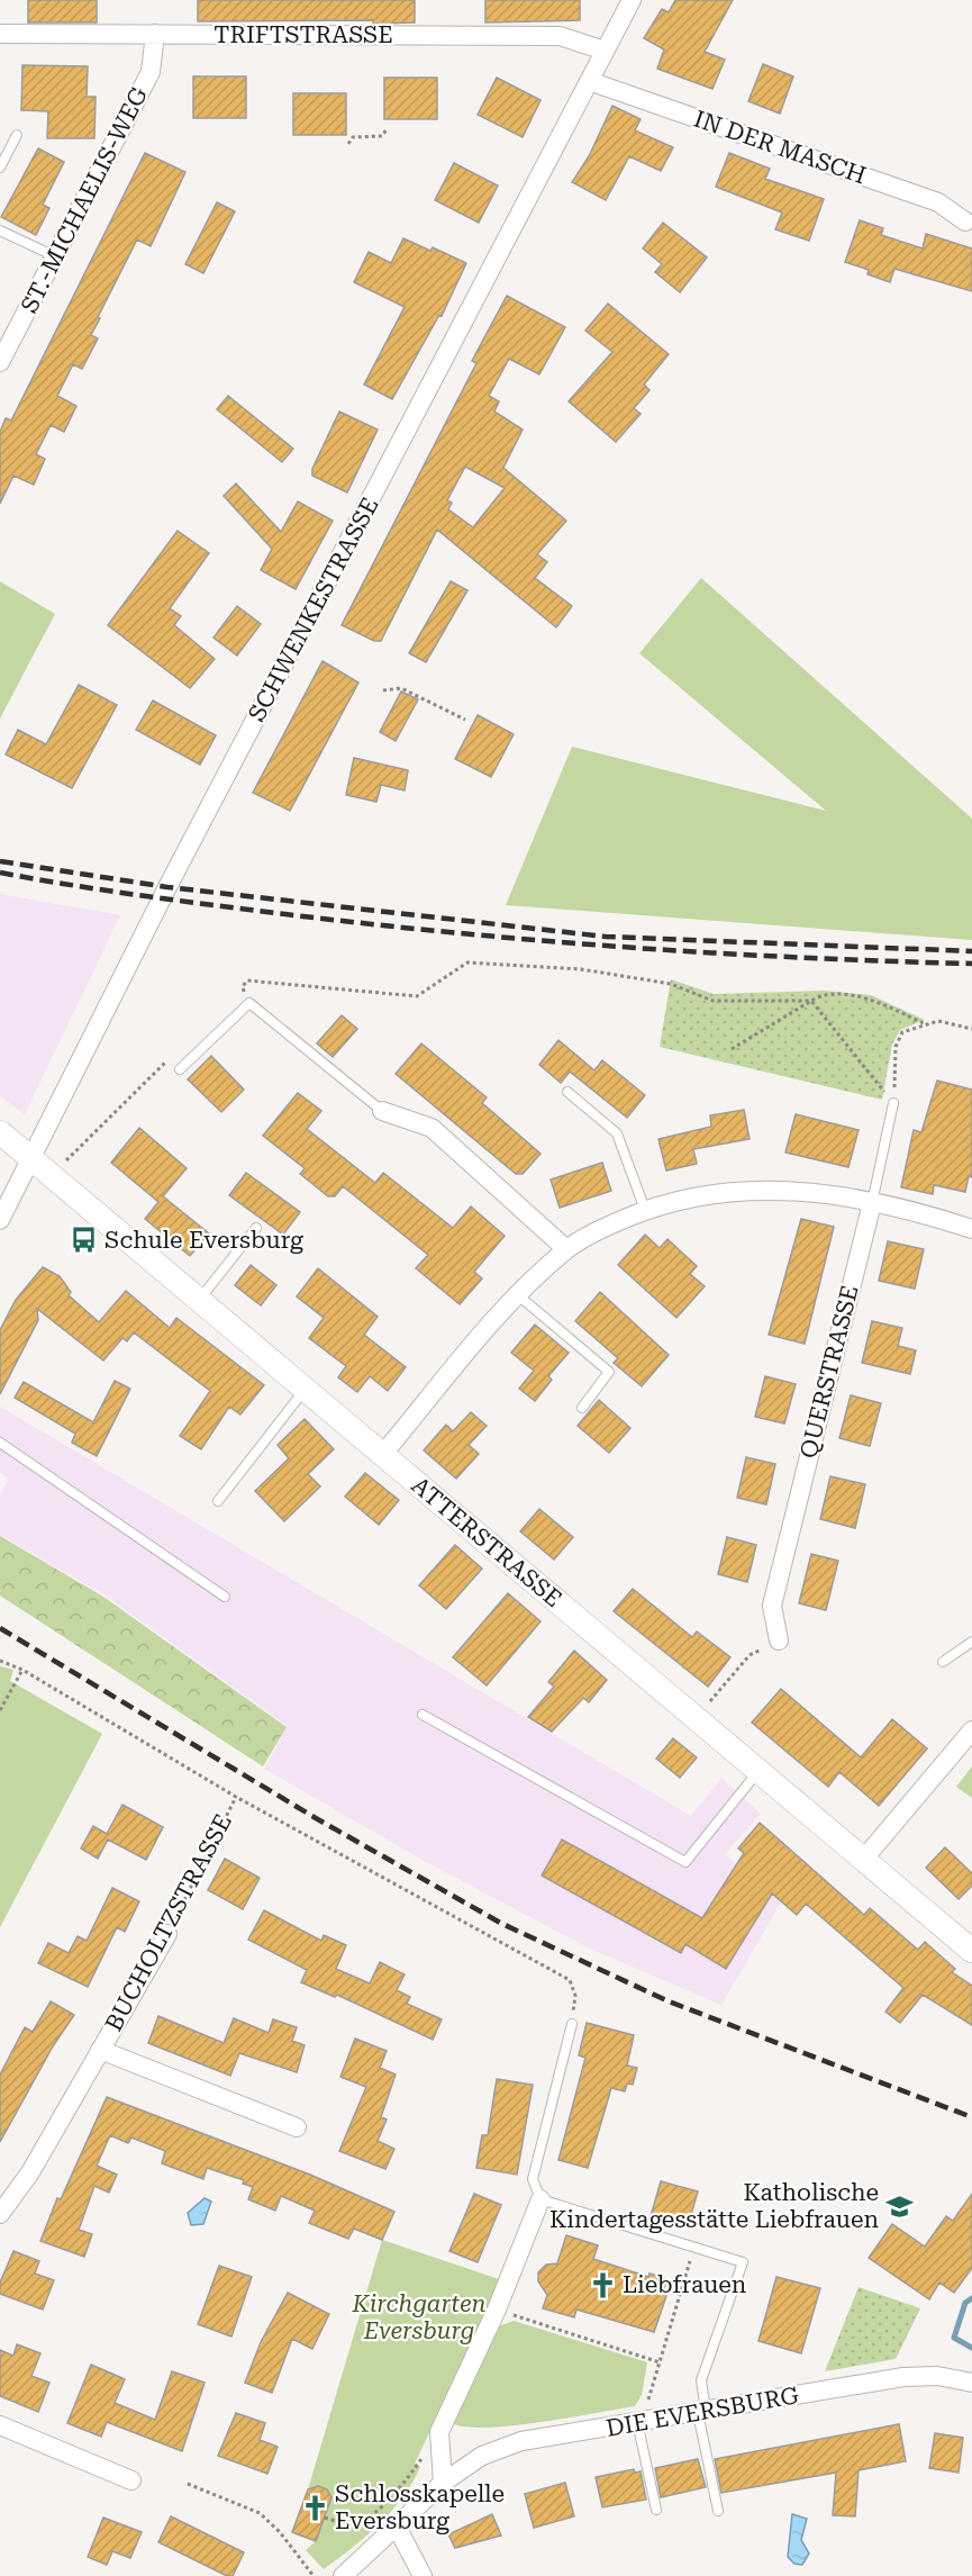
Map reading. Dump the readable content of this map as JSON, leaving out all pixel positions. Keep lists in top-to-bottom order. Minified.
{"streets":{"street":["TRIFTSTRASSE","IN DER MASCH","ST.-MICHAELIS-WEG","SCHWENKESTRASSE","QUERSTRASSE","ATTERSTRASSE","BUCHOLTZSTRASSE","DIE EVERSBURG"]},"crossings":[["TRIFTSTRASSE","ST.-MICHAELIS-WEG"],["TRIFTSTRASSE","SCHWENKESTRASSE"],["IN DER MASCH","SCHWENKESTRASSE"],["SCHWENKESTRASSE","ATTERSTRASSE"]],"parks":["Kirchgarten Eversburg"],"places":{"bus stop":["Schule Eversburg"],"school or university":["Katholische Kindertagesstätte Liebfrauen"],"church":["Liebfrauen","Schlosskapelle Eversburg"]}}
